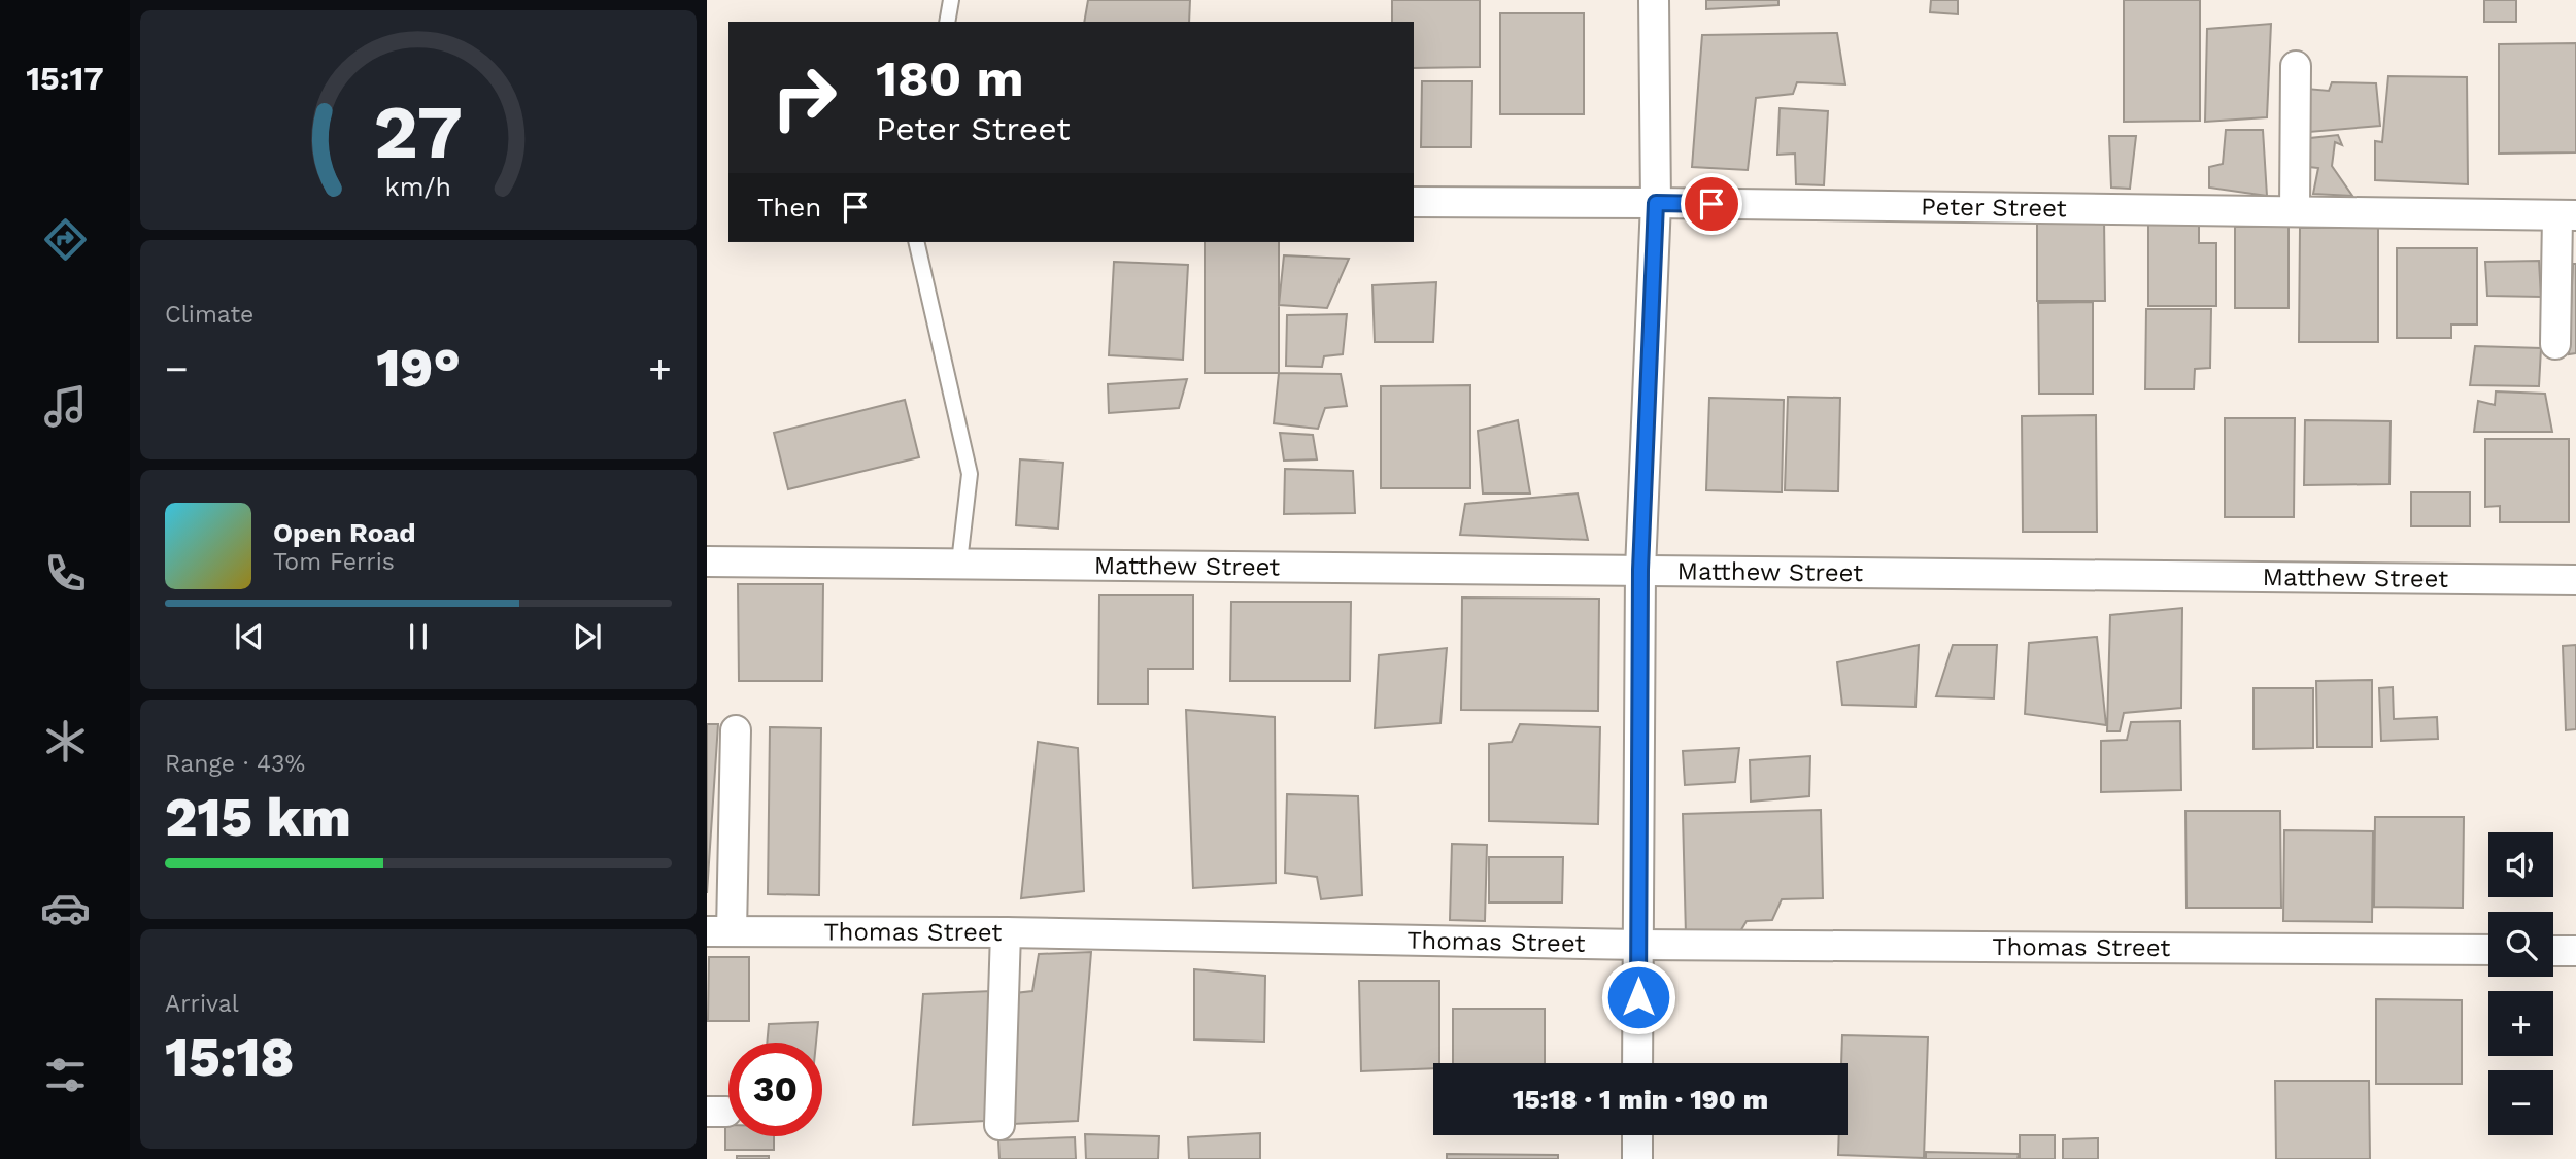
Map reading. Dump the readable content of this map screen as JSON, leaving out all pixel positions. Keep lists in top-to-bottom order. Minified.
{"streets":{"street":["Peter Street","Matthew Street","Thomas Street"]},"page":{"tabs":"15:17","turn":["180 m","Peter Street"],"then":"Then","tile":["Climate",["Range · 43%","215 km"],["Arrival","15:18"]],"heat":["−","19°","+"],"song":["Open Road","Tom Ferris"],"map_buttons":["+","−"],"limit":"30","trip":"15:18 · 1 min · 190 m","gauge":["27","km/h"]}}
